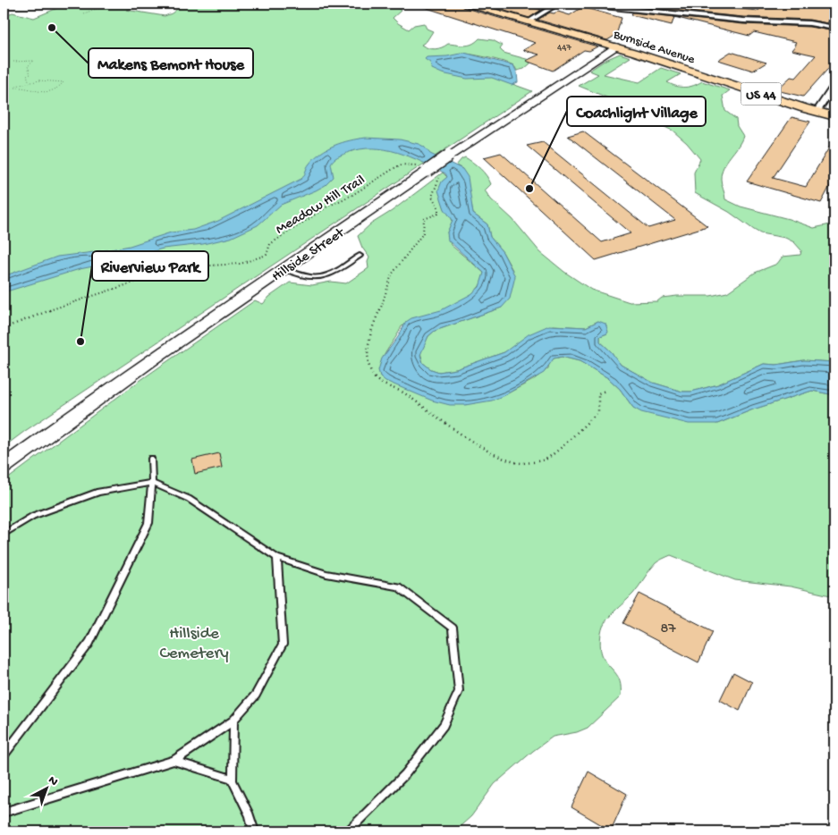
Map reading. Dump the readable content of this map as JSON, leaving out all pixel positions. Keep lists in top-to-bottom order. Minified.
{"streets":{"main road":["Burnside Avenue","US 44","Hillside Street"],"path":["Meadow Hill Trail"]},"crossings":[["Burnside Avenue","Hillside Street"],["Meadow Hill Trail","Hillside Street"]],"parks":["Hillside Cemetery"],"places":["Makens Bemont House","Coachlight Village","Riverview Park"],"house_numbers":["447","87"],"north":"top right"}
